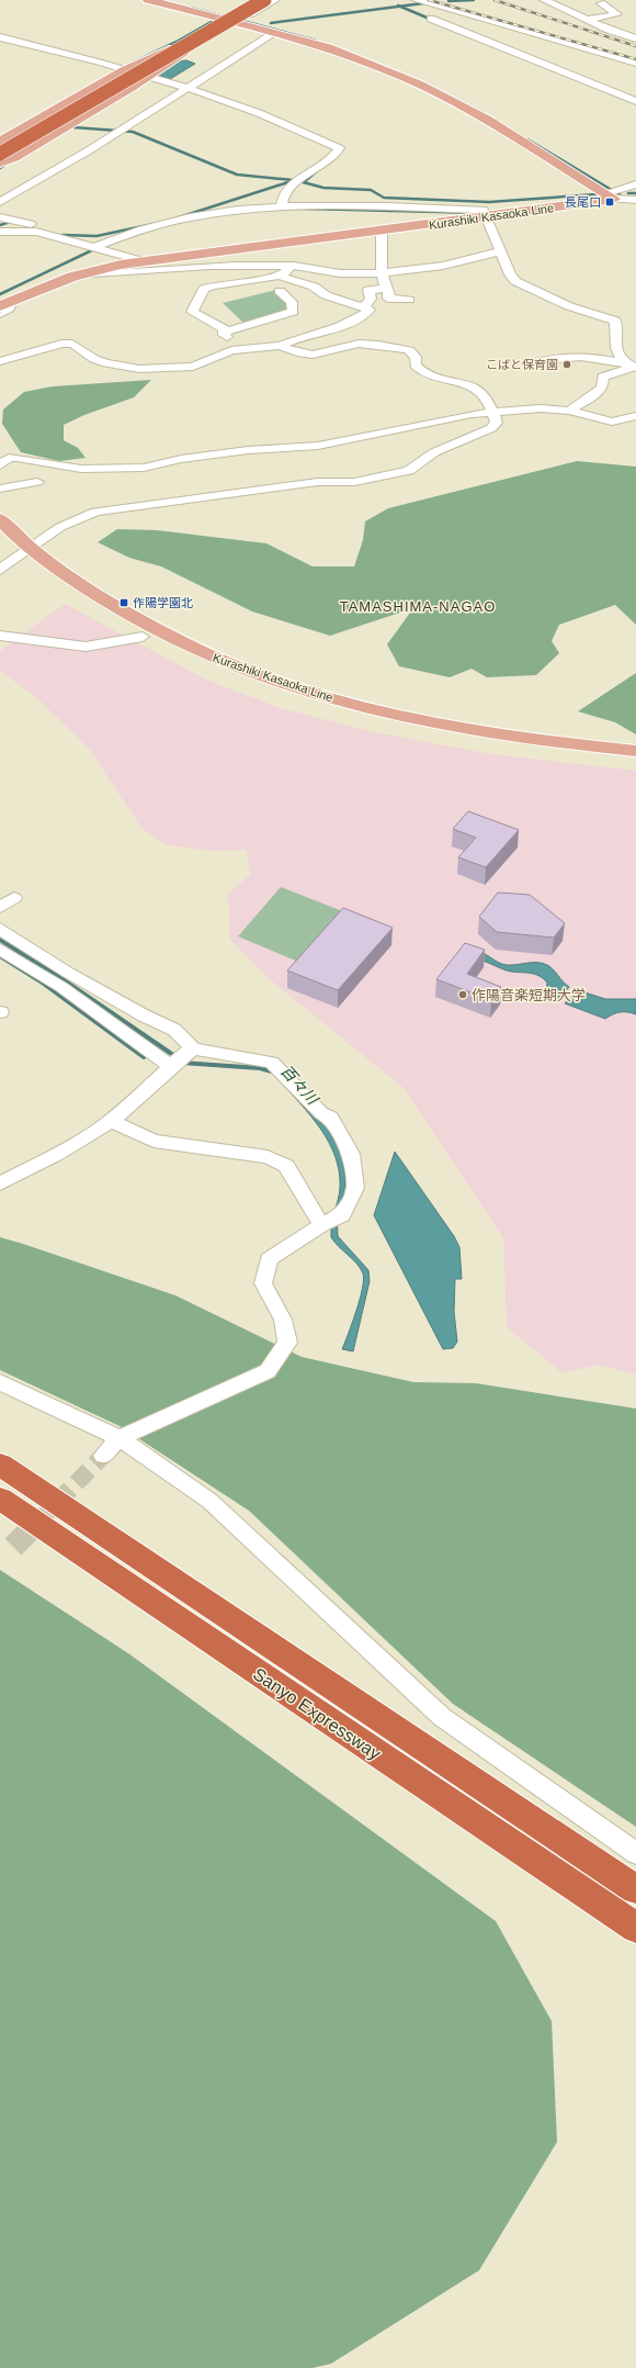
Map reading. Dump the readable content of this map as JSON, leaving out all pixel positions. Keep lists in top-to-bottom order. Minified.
{"streets":{"highway":["Sanyo Expressway"],"main road":["Kurashiki Kasaoka Line"]},"districts":["TAMASHIMA-NAGAO"],"water":["百々川"],"places":{"transit":["長尾口","作陽学園北"],"other":["こばと保育園","作陽音楽短期大学"]}}
